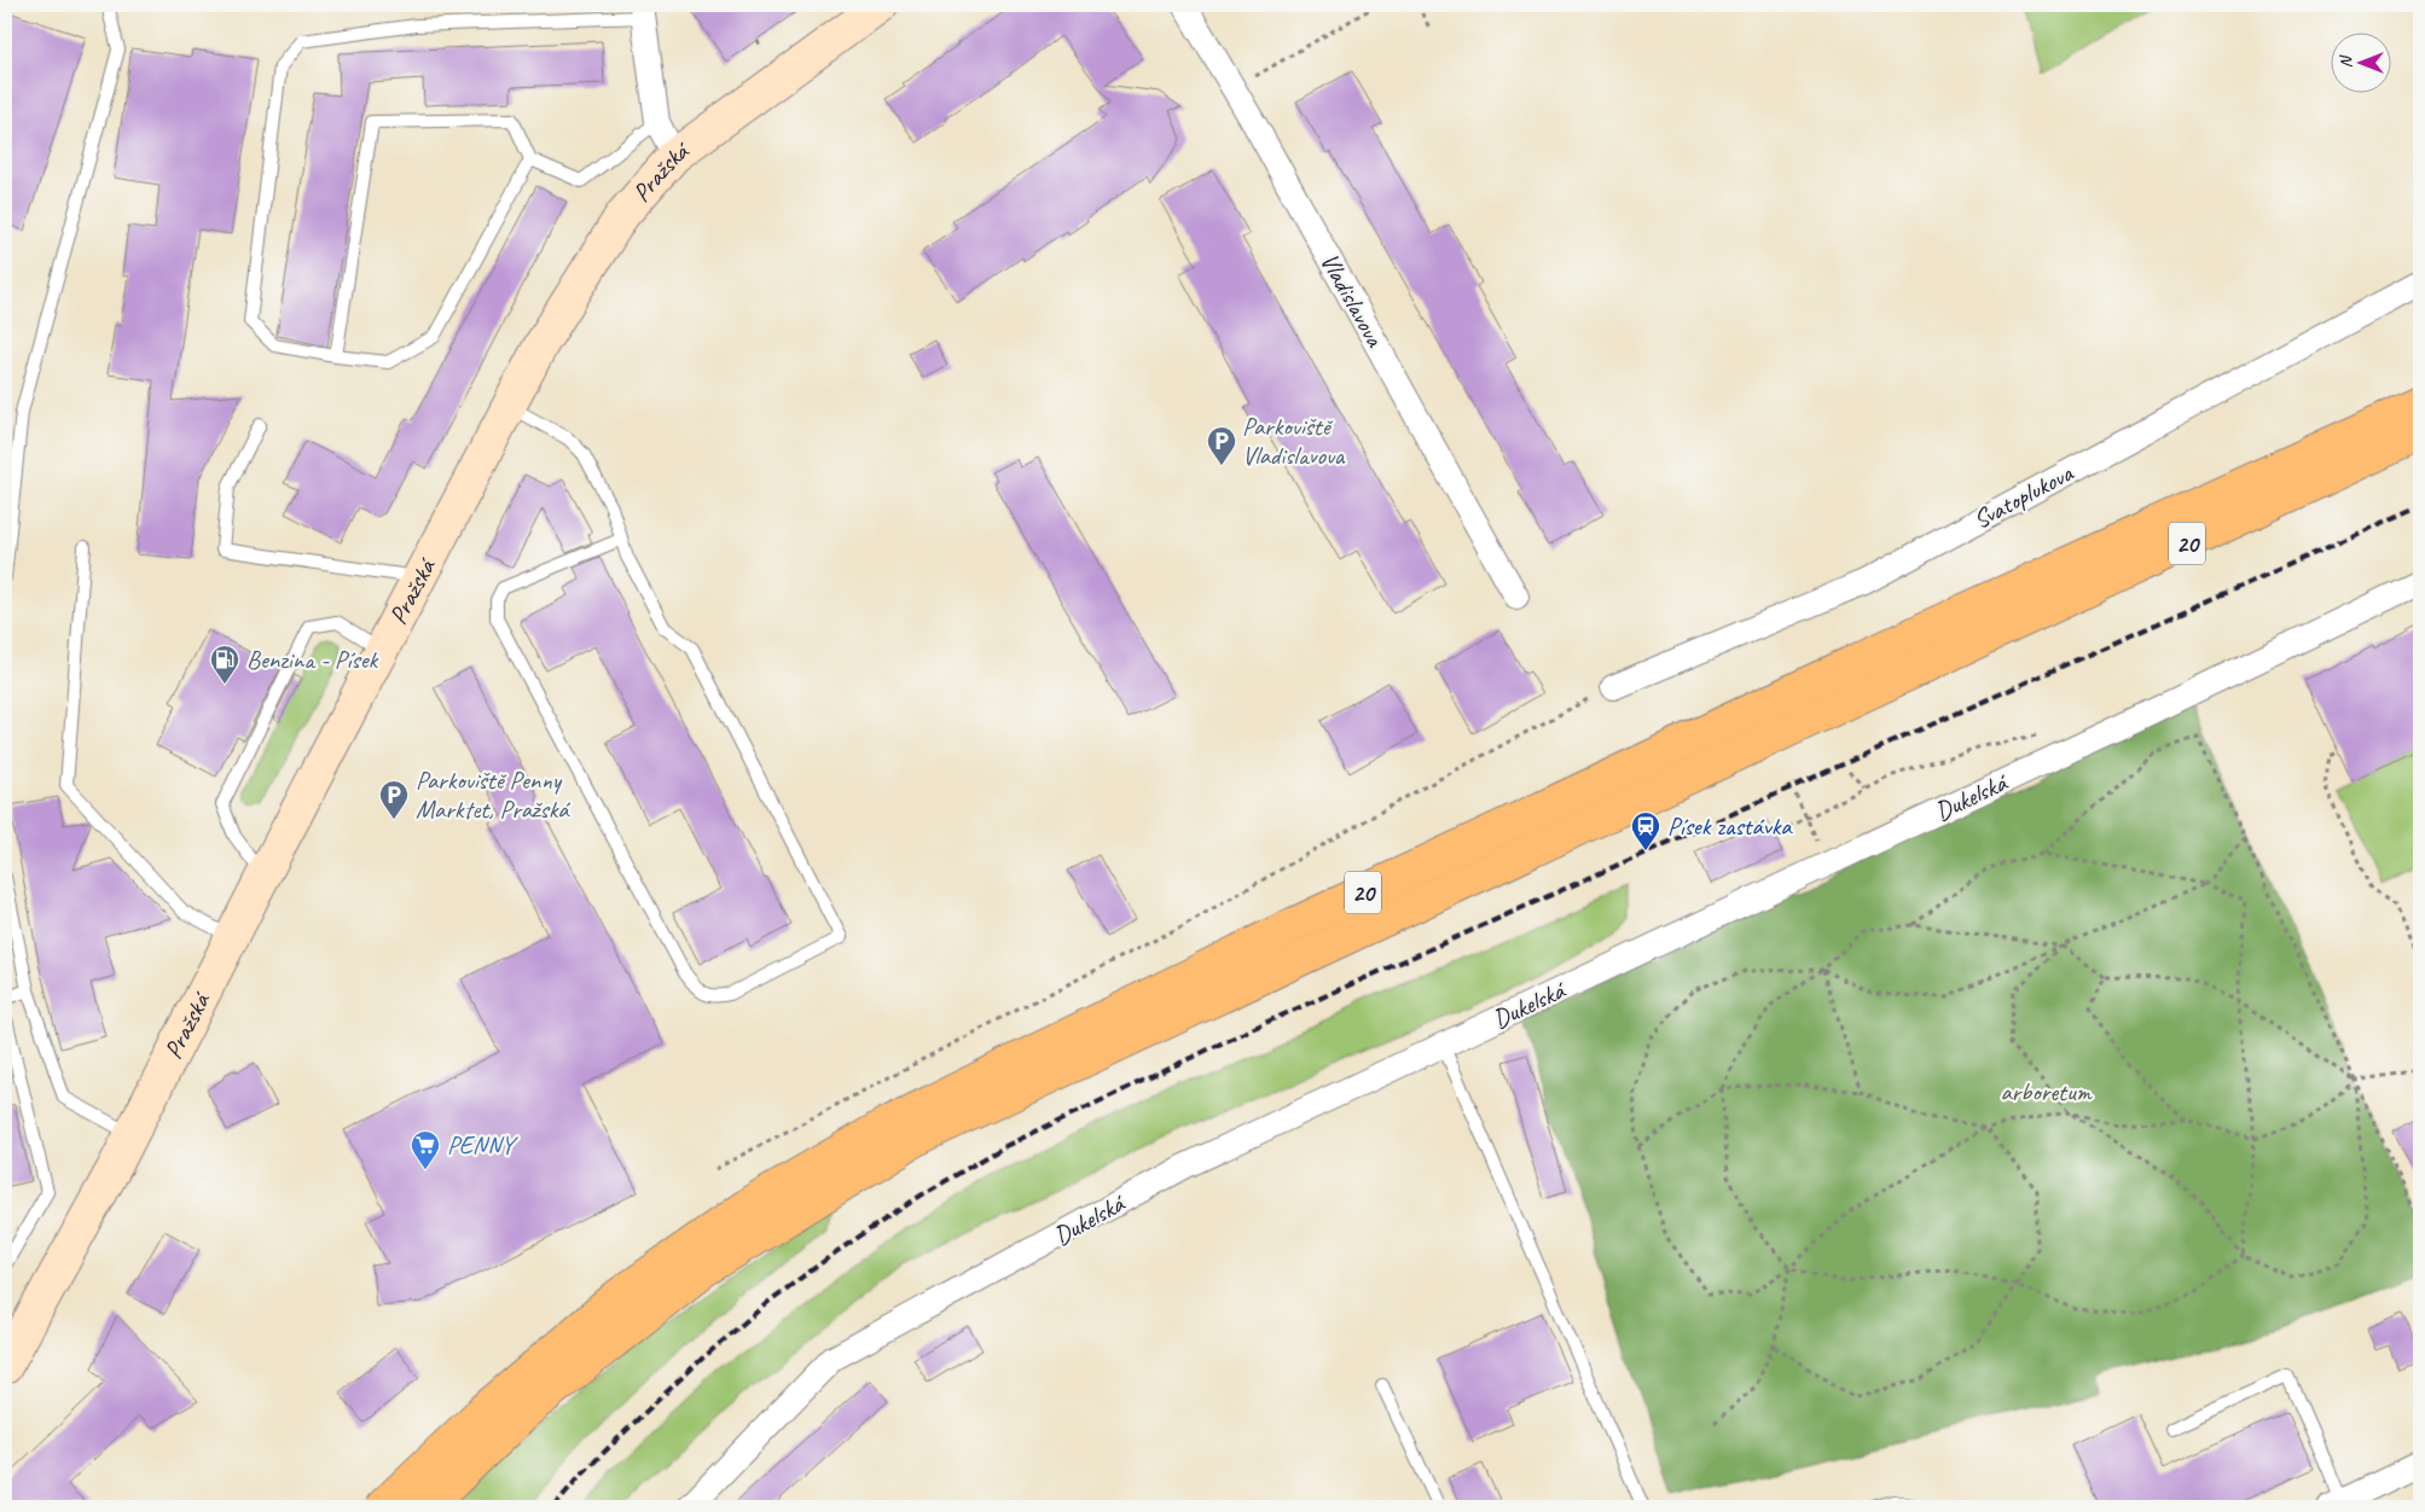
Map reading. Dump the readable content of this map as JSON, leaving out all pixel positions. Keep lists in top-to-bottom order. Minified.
{"streets":{"highway":["20"],"street":["Pražská","Vladislavova","Svatoplukova","Dukelská"]},"parks":["arboretum"],"places":{"parking":["Parkoviště Vladislavova","Parkoviště Penny Marktet, Pražská"],"fuel station":["Benzina - Písek"],"station":["Písek zastávka"],"supermarket":["PENNY"]},"north":"left"}
